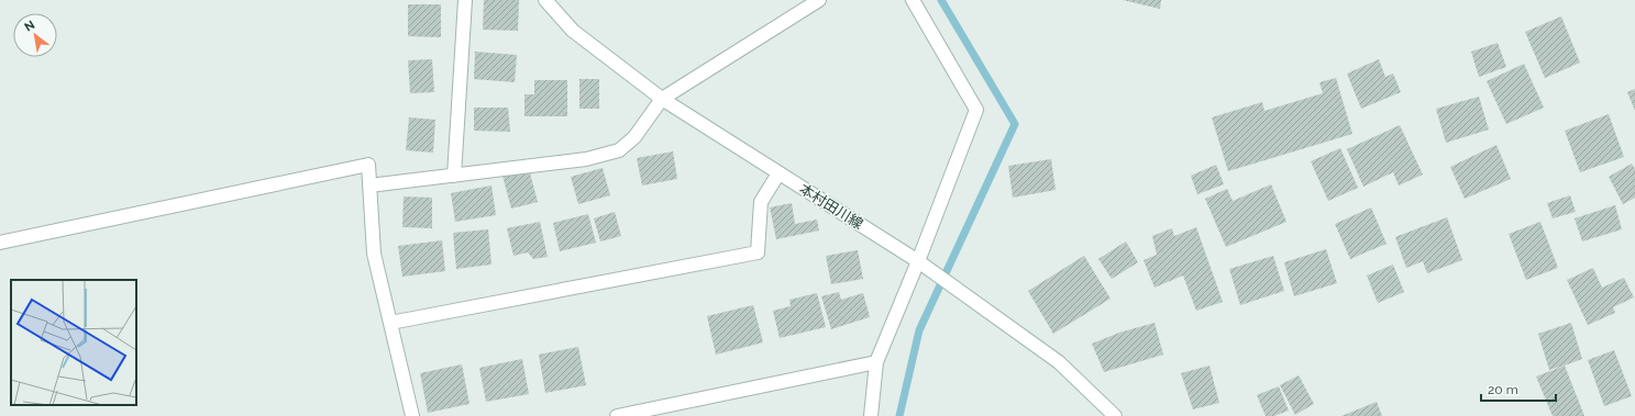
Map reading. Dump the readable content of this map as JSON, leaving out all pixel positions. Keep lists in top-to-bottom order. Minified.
{"streets":{"street":["本村田川線"]},"scale_bar":"20 m","north":"top left"}
